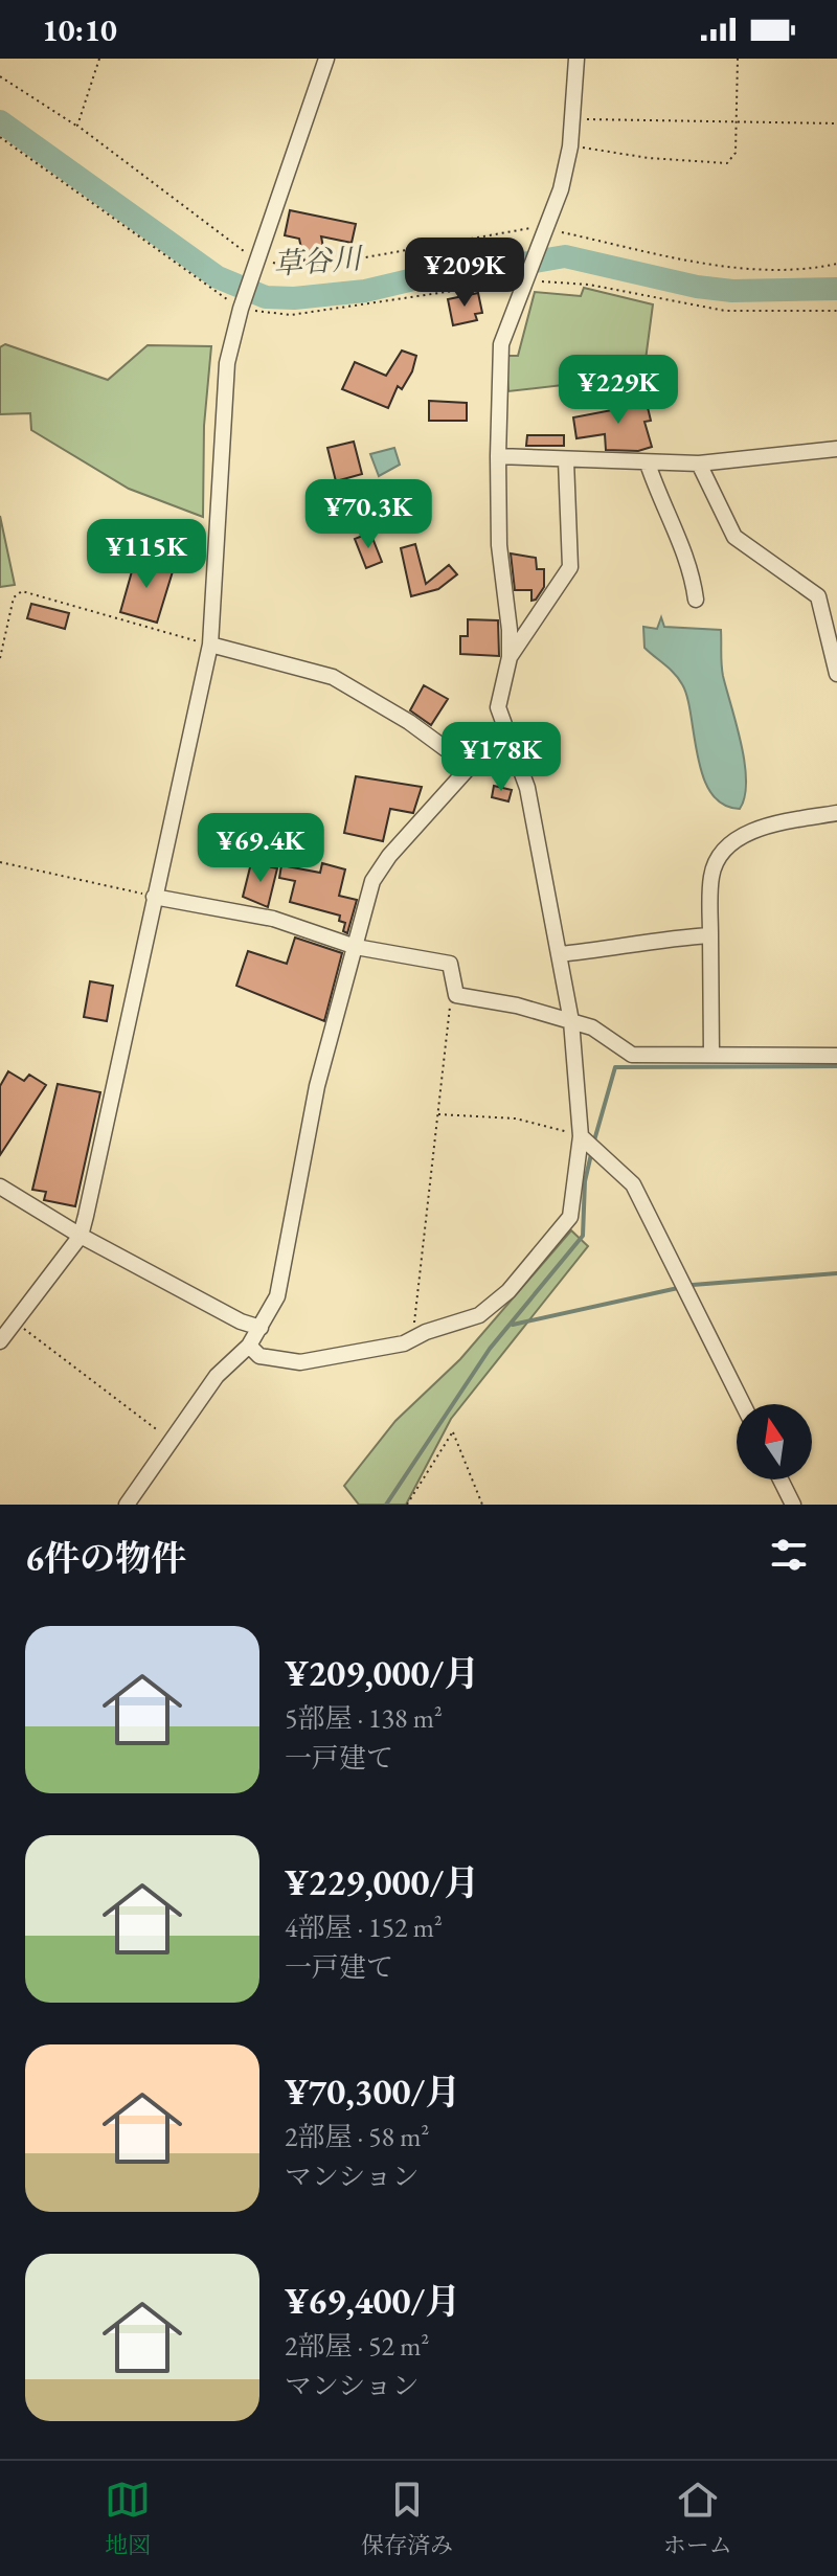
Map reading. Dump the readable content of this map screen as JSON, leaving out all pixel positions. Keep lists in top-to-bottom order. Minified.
{"water":["草谷川"],"north":"top","page":{"status":"10:10","price":["¥209K","¥229K","¥70.3K","¥115K","¥178K","¥69.4K"],"heading":"6件の物件","list":[{"name":"¥209,000/月","note":"5部屋 · 138 m² · 一戸建て"},{"name":"¥229,000/月","note":"4部屋 · 152 m² · 一戸建て"},{"name":"¥70,300/月","note":"2部屋 · 58 m² · マンション"},{"name":"¥69,400/月","note":"2部屋 · 52 m² · マンション"}],"tabs":["地図","保存済み","ホーム"]}}
